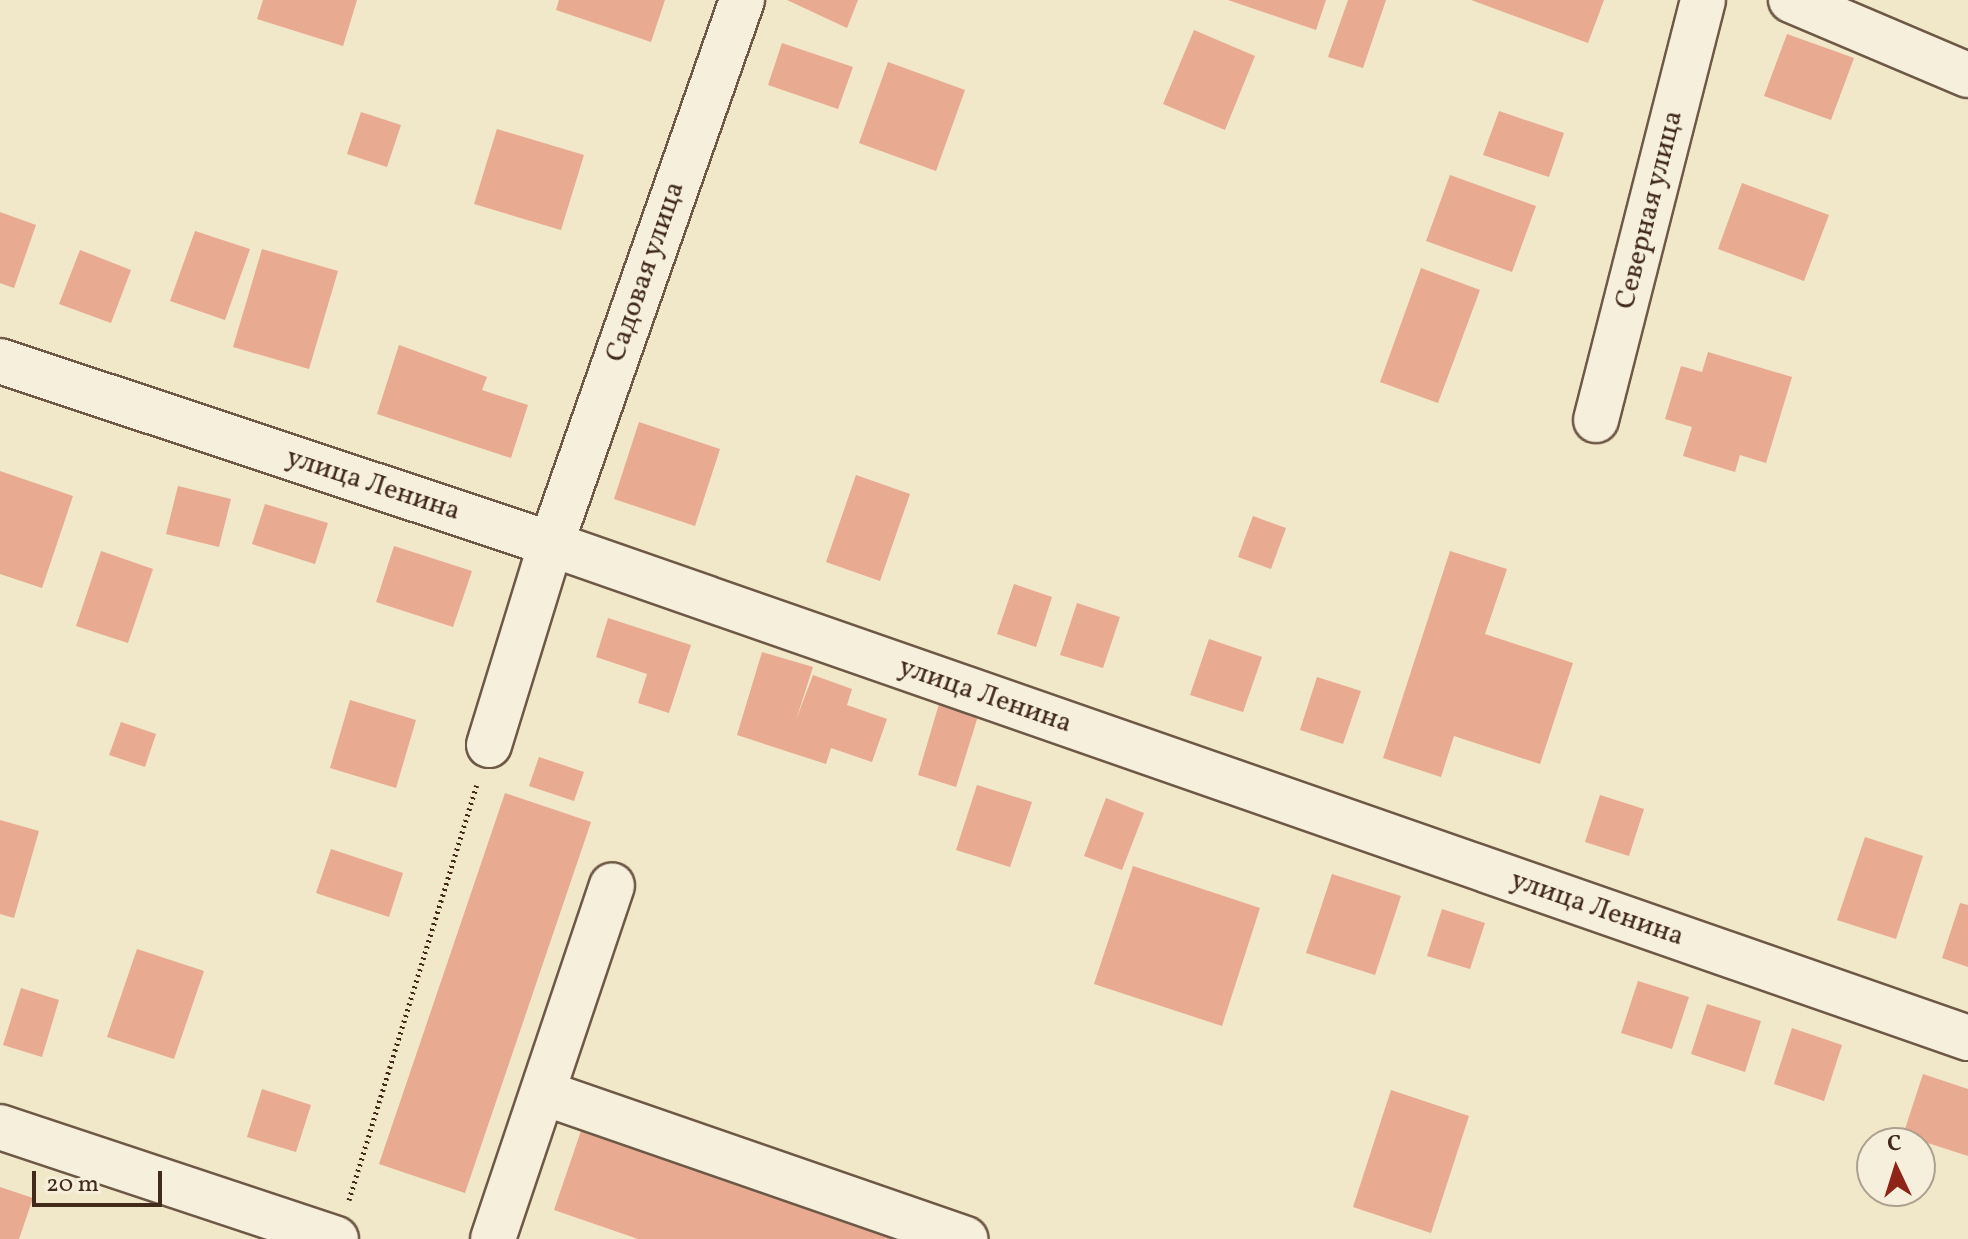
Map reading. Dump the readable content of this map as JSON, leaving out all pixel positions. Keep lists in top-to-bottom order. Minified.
{"streets":{"street":["Северная улица","Садовая улица","улица Ленина"]},"crossings":[["Садовая улица","улица Ленина"]],"scale_bar":"20 m","north":"top"}
